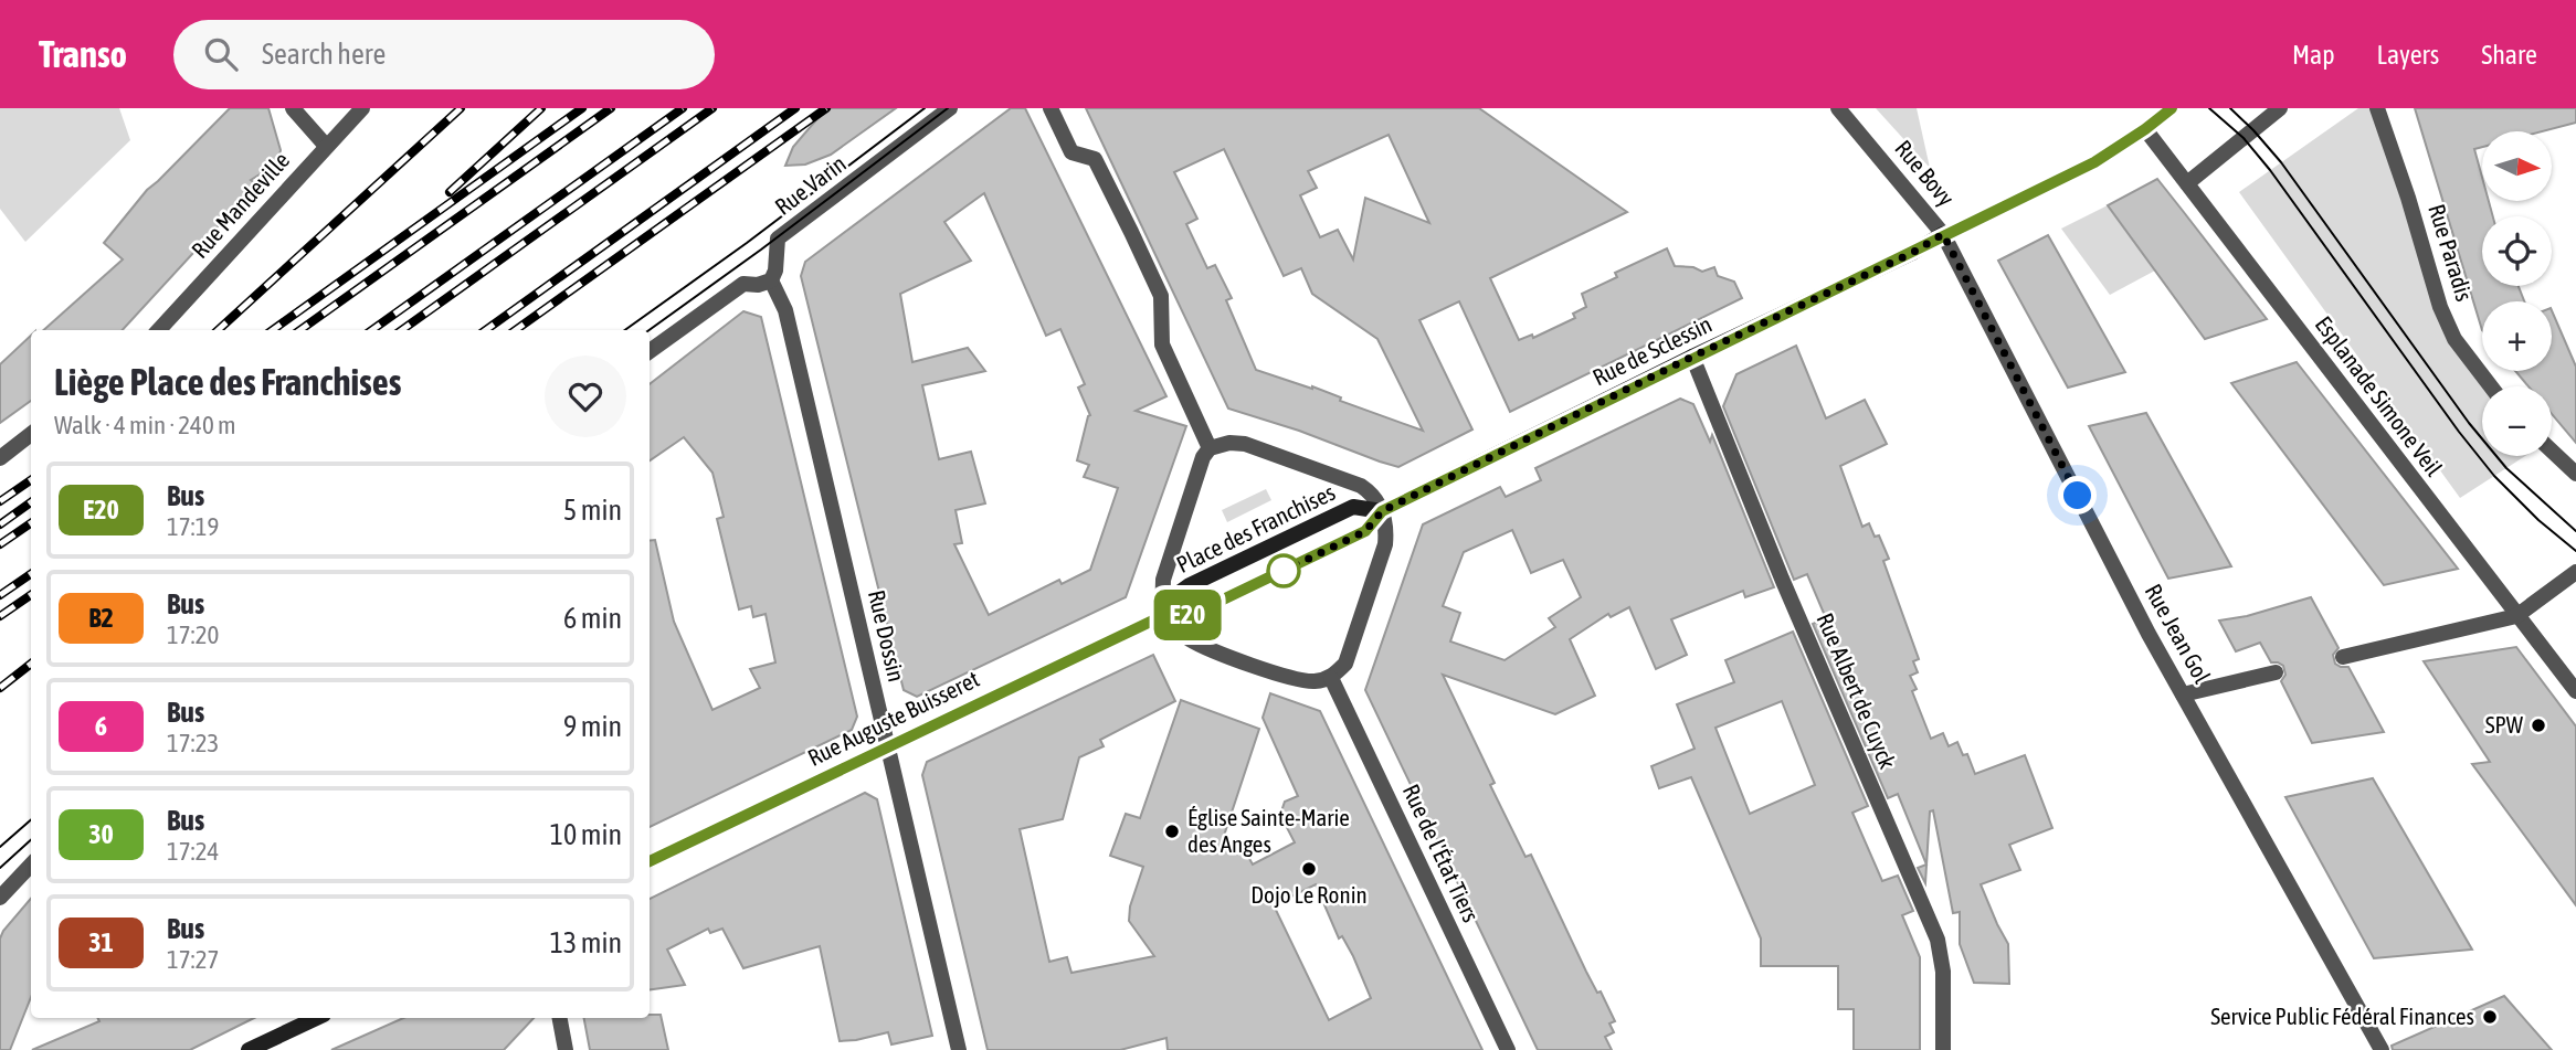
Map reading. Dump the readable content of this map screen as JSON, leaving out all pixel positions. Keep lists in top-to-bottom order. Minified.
{"streets":{"street":["Rue Bovy","Rue Varin","Rue Mandeville","Rue Paradis","Rue de Sclessin","Esplanade Simone Veil","Place des Franchises","Rue Jean Gol","Rue Dossin","Rue Albert de Cuyck","Rue Auguste Buisseret","Rue de l'État Tiers"]},"crossings":[["Rue Bovy","Rue de Sclessin"],["Rue Bovy","Rue Jean Gol"],["Rue Varin","Rue Dossin"],["Rue de Sclessin","Place des Franchises"],["Rue de Sclessin","Rue Jean Gol"],["Rue de Sclessin","Rue Albert de Cuyck"],["Place des Franchises","Rue Auguste Buisseret"],["Rue Dossin","Rue Auguste Buisseret"]],"places":["SPW","Église Sainte-Marie des Anges","Dojo Le Ronin","Service Public Fédéral Finances"],"lines":["bus line E20"],"north":"right","page":{"header":"Transo","search":"Search here","nav":["Map","Layers","Share"],"on_map":"E20","map_buttons":["+","−"],"heading":["Liège Place des Franchises","Walk · 4 min · 240 m"],"list":[{"mark":"E20","name":"Bus","note":"17:19","value":"5 min"},{"mark":"B2","name":"Bus","note":"17:20","value":"6 min"},{"mark":"6","name":"Bus","note":"17:23","value":"9 min"},{"mark":"30","name":"Bus","note":"17:24","value":"10 min"},{"mark":"31","name":"Bus","note":"17:27","value":"13 min"}]}}
